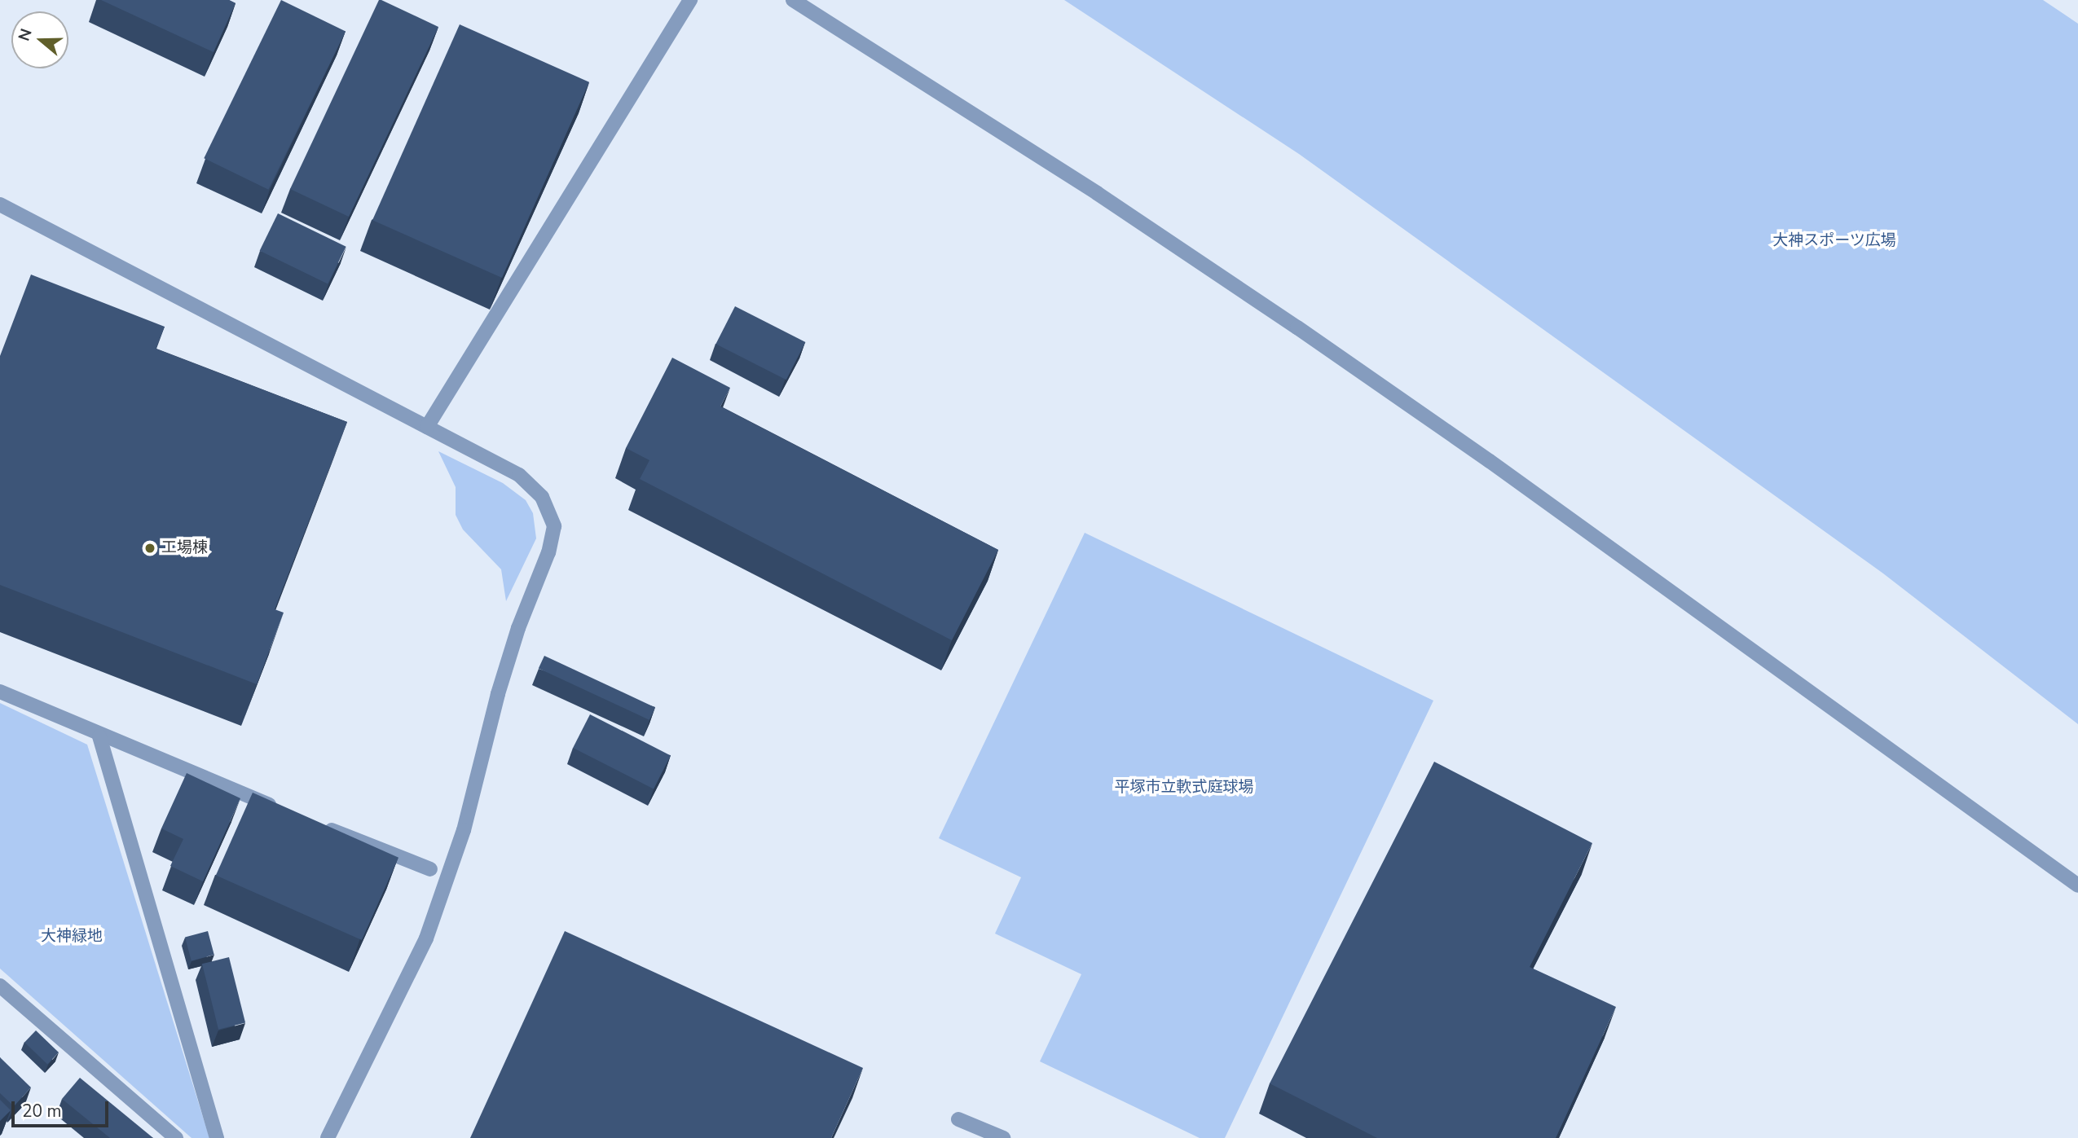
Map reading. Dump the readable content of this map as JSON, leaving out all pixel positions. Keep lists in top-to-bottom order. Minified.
{"parks":["大神スポーツ広場","平塚市立軟式庭球場","大神緑地"],"places":["工場棟"],"scale_bar":"20 m","north":"left"}
